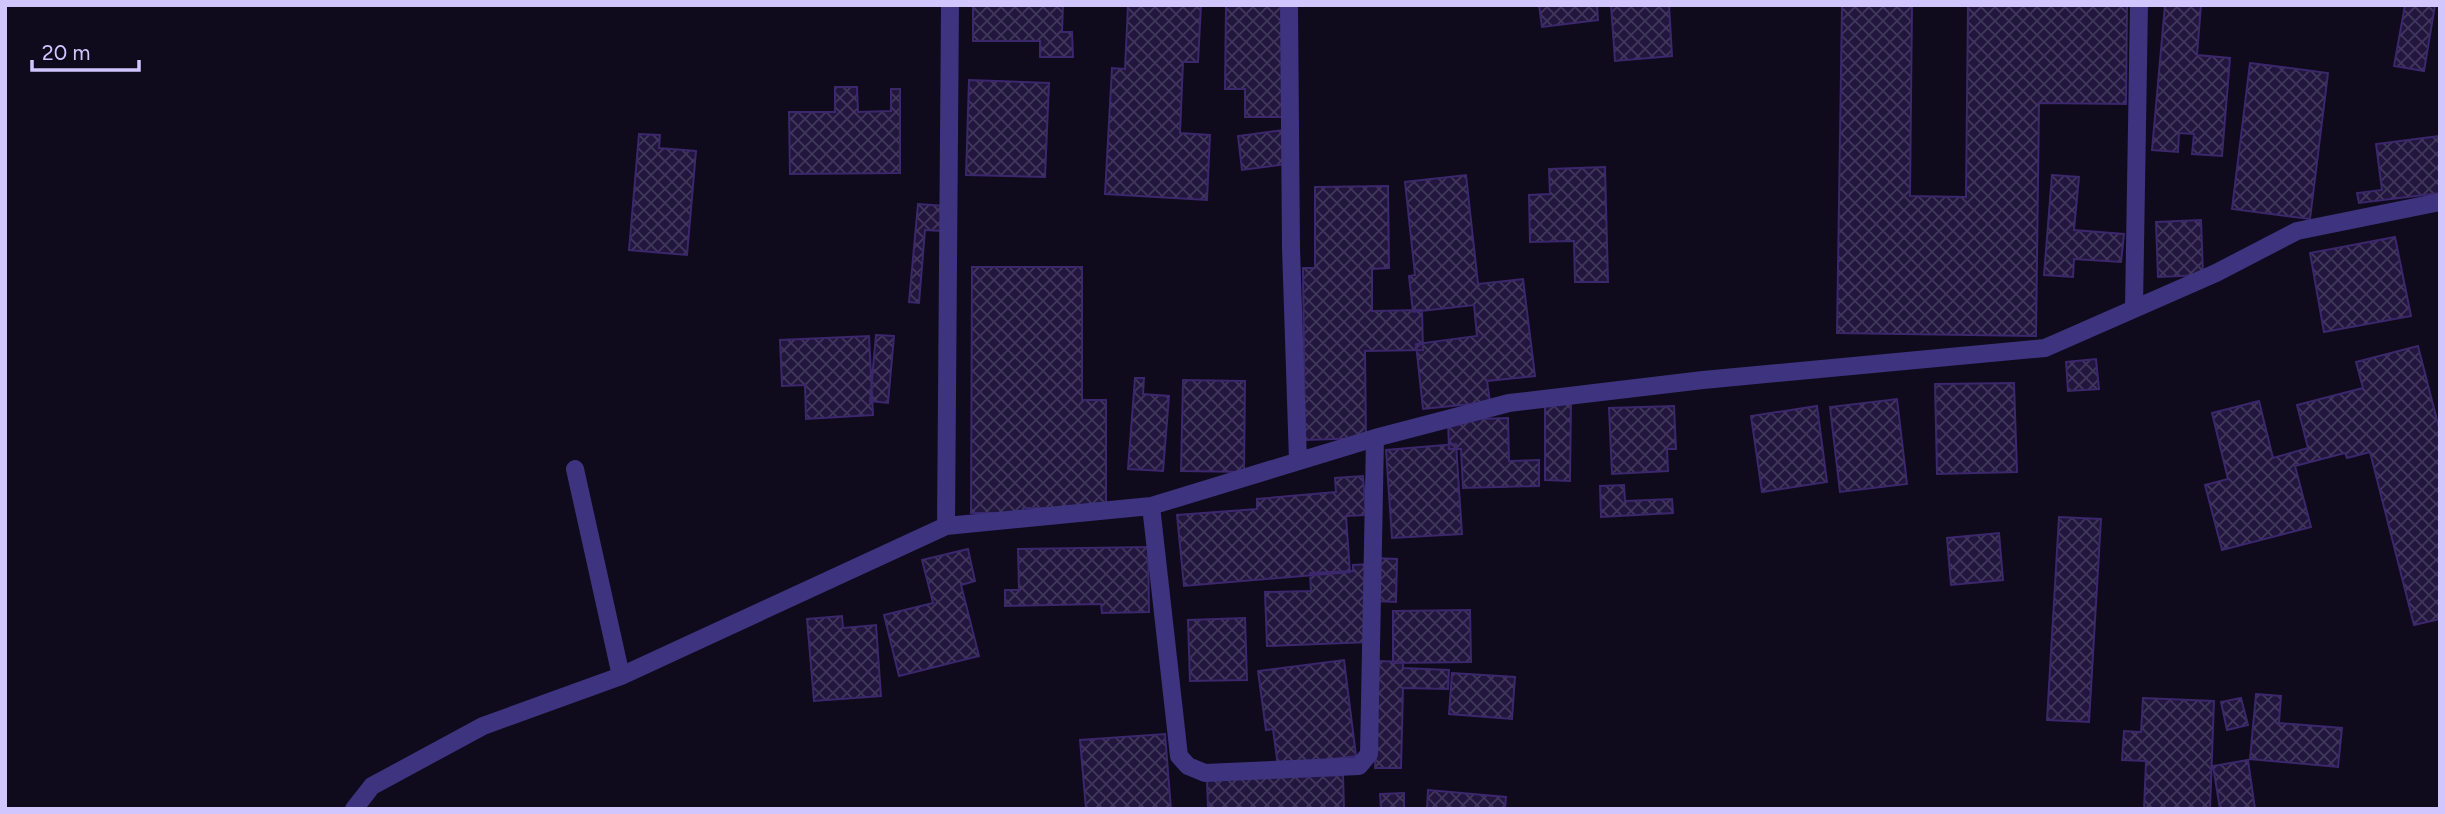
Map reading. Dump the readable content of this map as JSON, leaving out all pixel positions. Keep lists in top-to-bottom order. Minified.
{"scale_bar":"20 m"}
